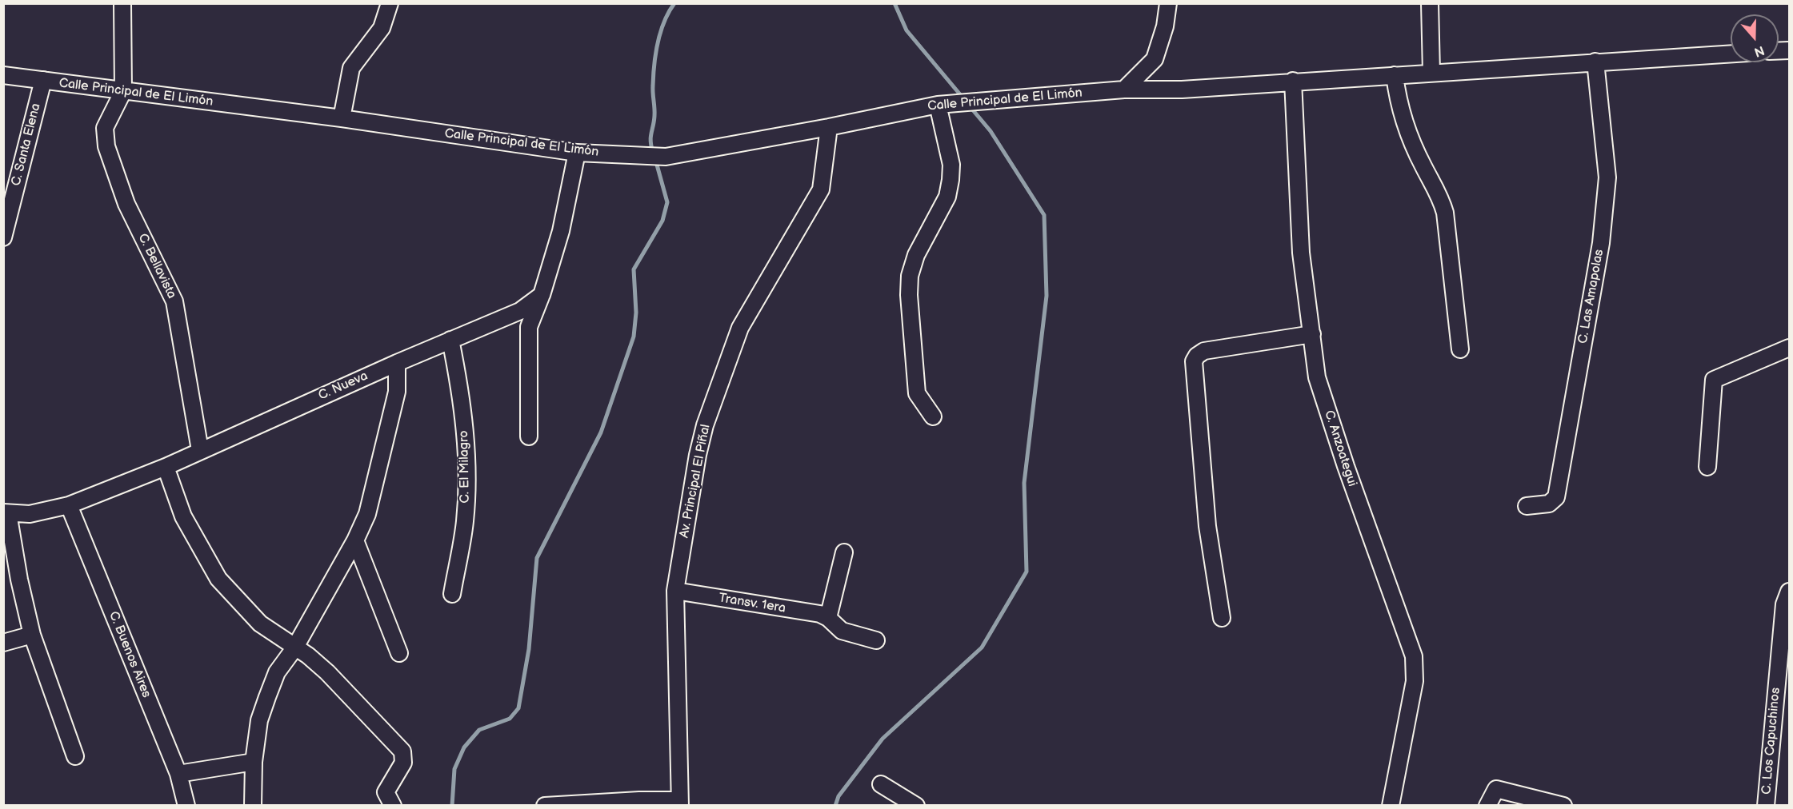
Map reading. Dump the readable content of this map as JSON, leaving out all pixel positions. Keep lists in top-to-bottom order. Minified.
{"streets":{"street":["Calle Principal de El Limón","C. Santa Elena","C. Bellavista","C. Las Amapolas","C. Nueva","C. Anzoategui","C. El Milagro","Av. Principal El Piñal","Transv. 1era","C. Buenos Aires","C. Los Capuchinos"]},"crossings":[["Calle Principal de El Limón","C. Santa Elena"],["Calle Principal de El Limón","C. Bellavista"],["Calle Principal de El Limón","C. Las Amapolas"],["Calle Principal de El Limón","C. Anzoategui"],["Calle Principal de El Limón","Av. Principal El Piñal"],["C. Bellavista","C. Nueva"],["C. Nueva","C. El Milagro"],["C. Nueva","C. Buenos Aires"],["Av. Principal El Piñal","Transv. 1era"]],"north":"bottom"}
